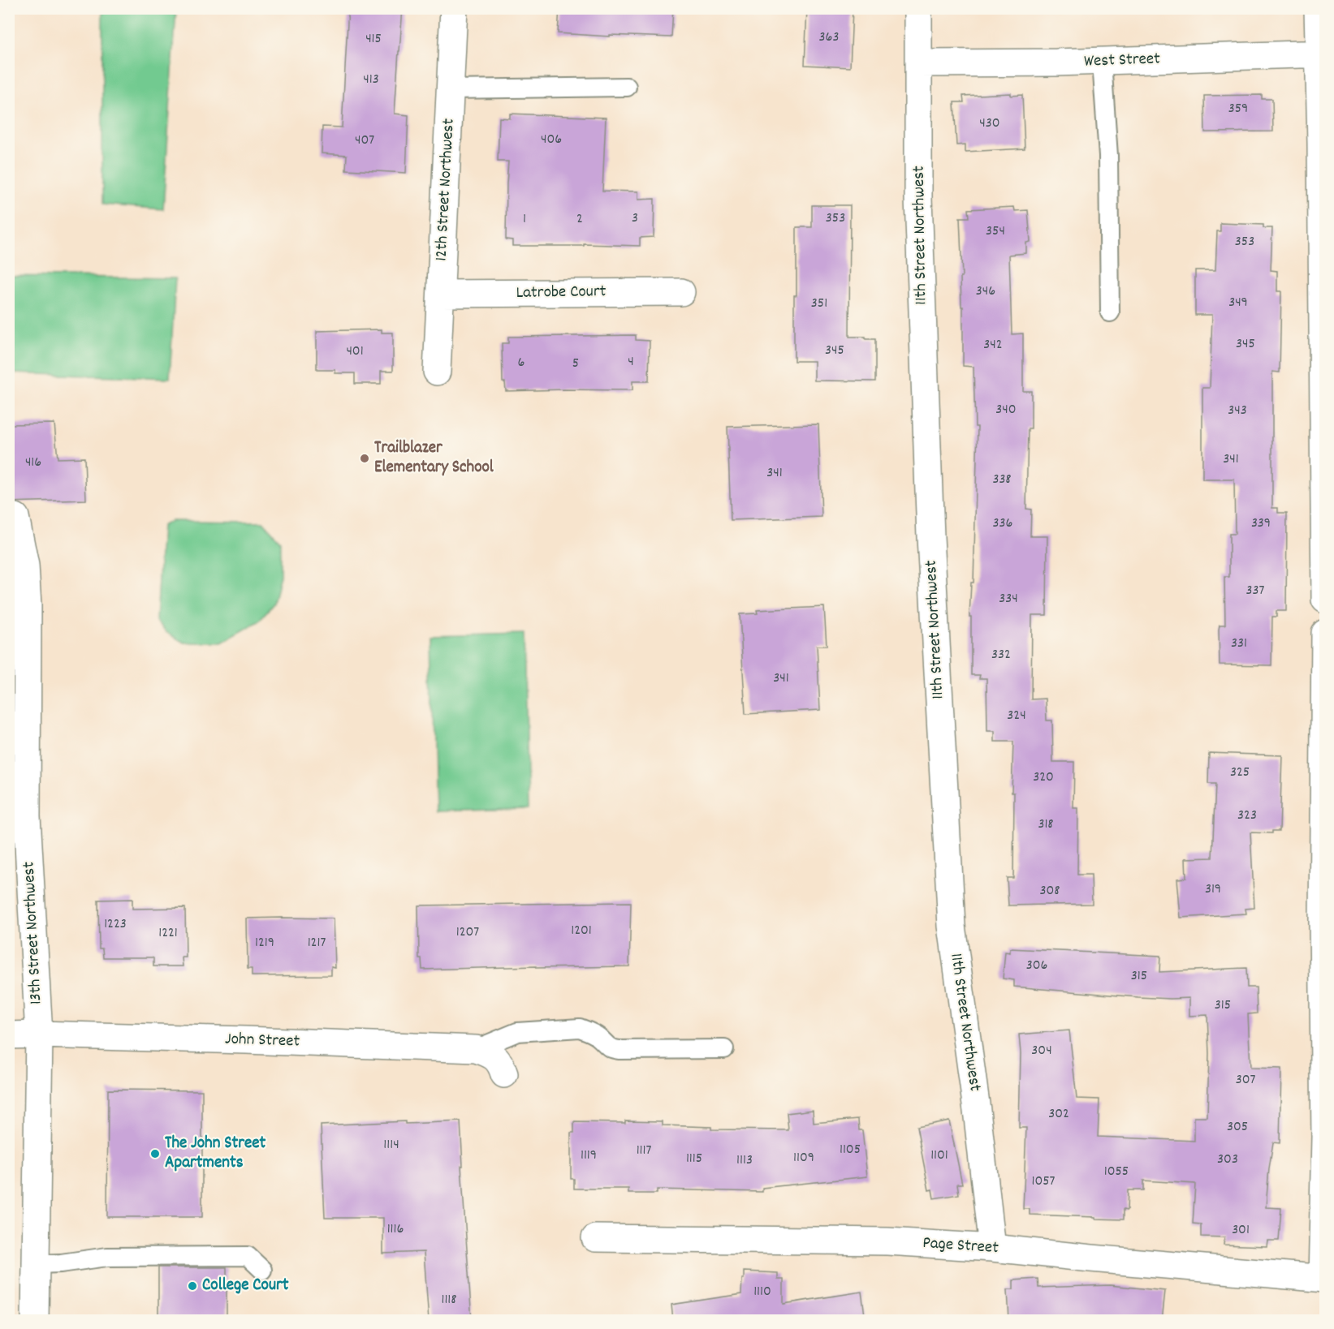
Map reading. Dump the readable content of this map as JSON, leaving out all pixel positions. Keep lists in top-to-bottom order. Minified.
{"streets":{"street":["West Street","12th Street Northwest","11th Street Northwest","Latrobe Court","13th Street Northwest","John Street","Page Street"]},"crossings":[["West Street","11th Street Northwest"],["12th Street Northwest","Latrobe Court"],["11th Street Northwest","Page Street"],["13th Street Northwest","John Street"]],"places":["Trailblazer Elementary School","The John Street Apartments","College Court"],"house_numbers":["363","415","413","359","430","406","407","3","353","1","2","354","353","346","349","351","345","342","345","401","4","6","5","340","343","341","416","341","338","336","339","337","334","331","332","341","324","325","320","323","318","319","308","1223","1201","1207","1221","1219","1217","306","315","315","304","307","302","305","1114","1105","1117","1119","1101","1109","1115","303","1113","1055","1057","1116","301","1110","1118"]}
